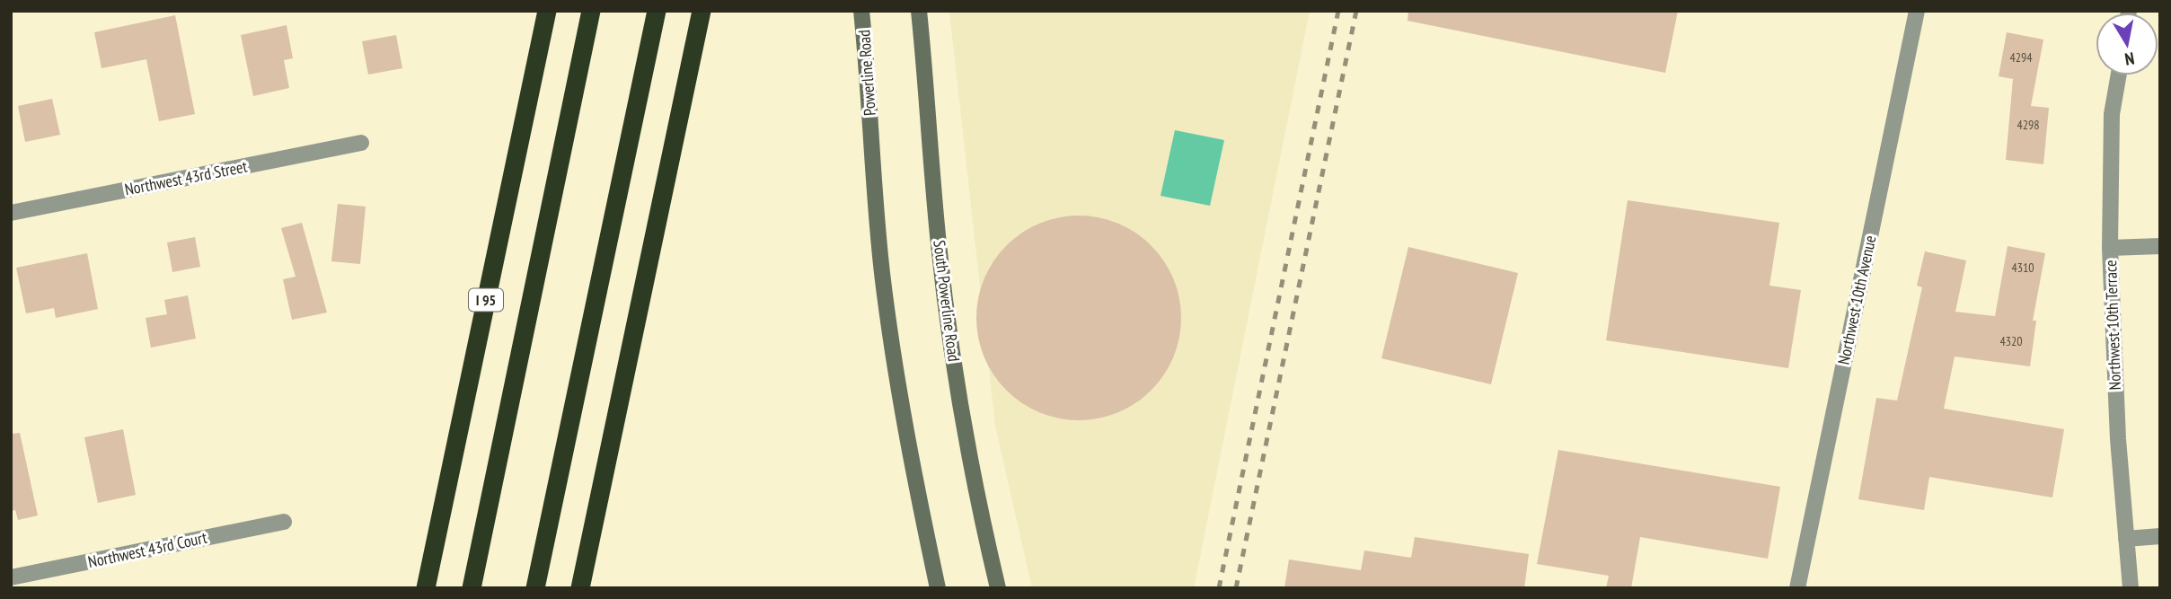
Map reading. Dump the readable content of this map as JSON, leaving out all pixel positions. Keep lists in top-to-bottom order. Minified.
{"streets":{"highway":["I 95"],"main road":["Powerline Road","South Powerline Road"],"street":["Northwest 43rd Street","Northwest 10th Avenue","Northwest 10th Terrace","Northwest 43rd Court"]},"house_numbers":["4294","4298","4310","4320"],"north":"bottom"}
